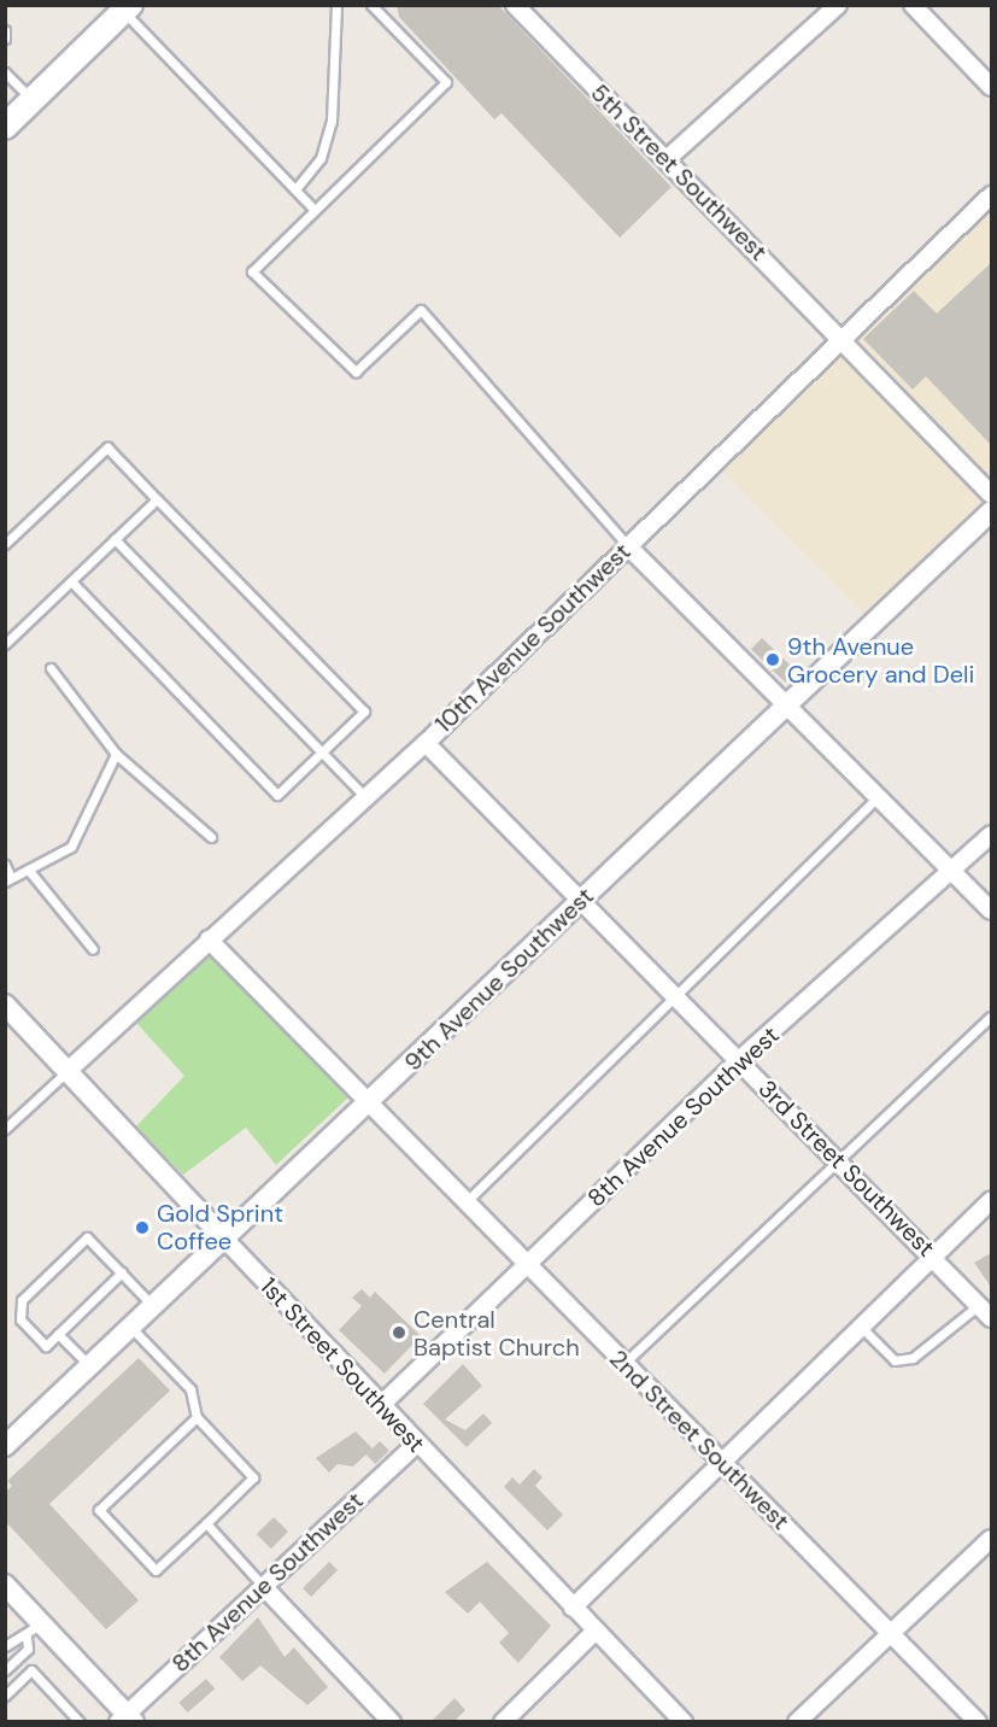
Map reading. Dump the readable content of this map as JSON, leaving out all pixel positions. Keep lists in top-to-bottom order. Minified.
{"streets":{"street":["5th Street Southwest","10th Avenue Southwest","9th Avenue Southwest","8th Avenue Southwest","3rd Street Southwest","1st Street Southwest","2nd Street Southwest"]},"crossings":[["5th Street Southwest","10th Avenue Southwest"],["10th Avenue Southwest","3rd Street Southwest"],["10th Avenue Southwest","1st Street Southwest"],["10th Avenue Southwest","2nd Street Southwest"],["9th Avenue Southwest","3rd Street Southwest"],["9th Avenue Southwest","1st Street Southwest"],["9th Avenue Southwest","2nd Street Southwest"],["8th Avenue Southwest","3rd Street Southwest"],["8th Avenue Southwest","1st Street Southwest"],["8th Avenue Southwest","2nd Street Southwest"]],"places":["9th Avenue Grocery and Deli","Gold Sprint Coffee","Central Baptist Church"]}
